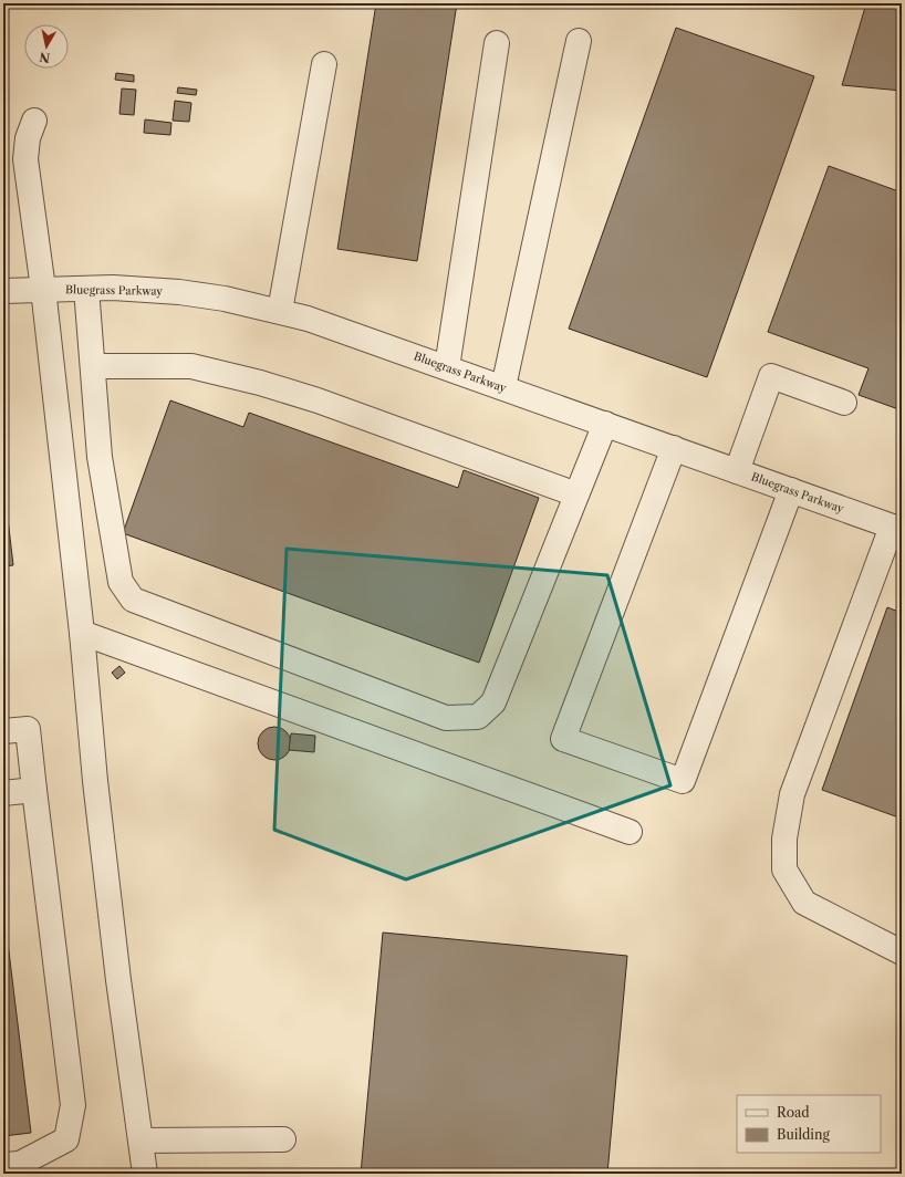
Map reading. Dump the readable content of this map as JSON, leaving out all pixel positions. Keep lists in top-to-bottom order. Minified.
{"streets":{"street":["Bluegrass Parkway"]},"legend":["Road","Building"],"north":"bottom"}
